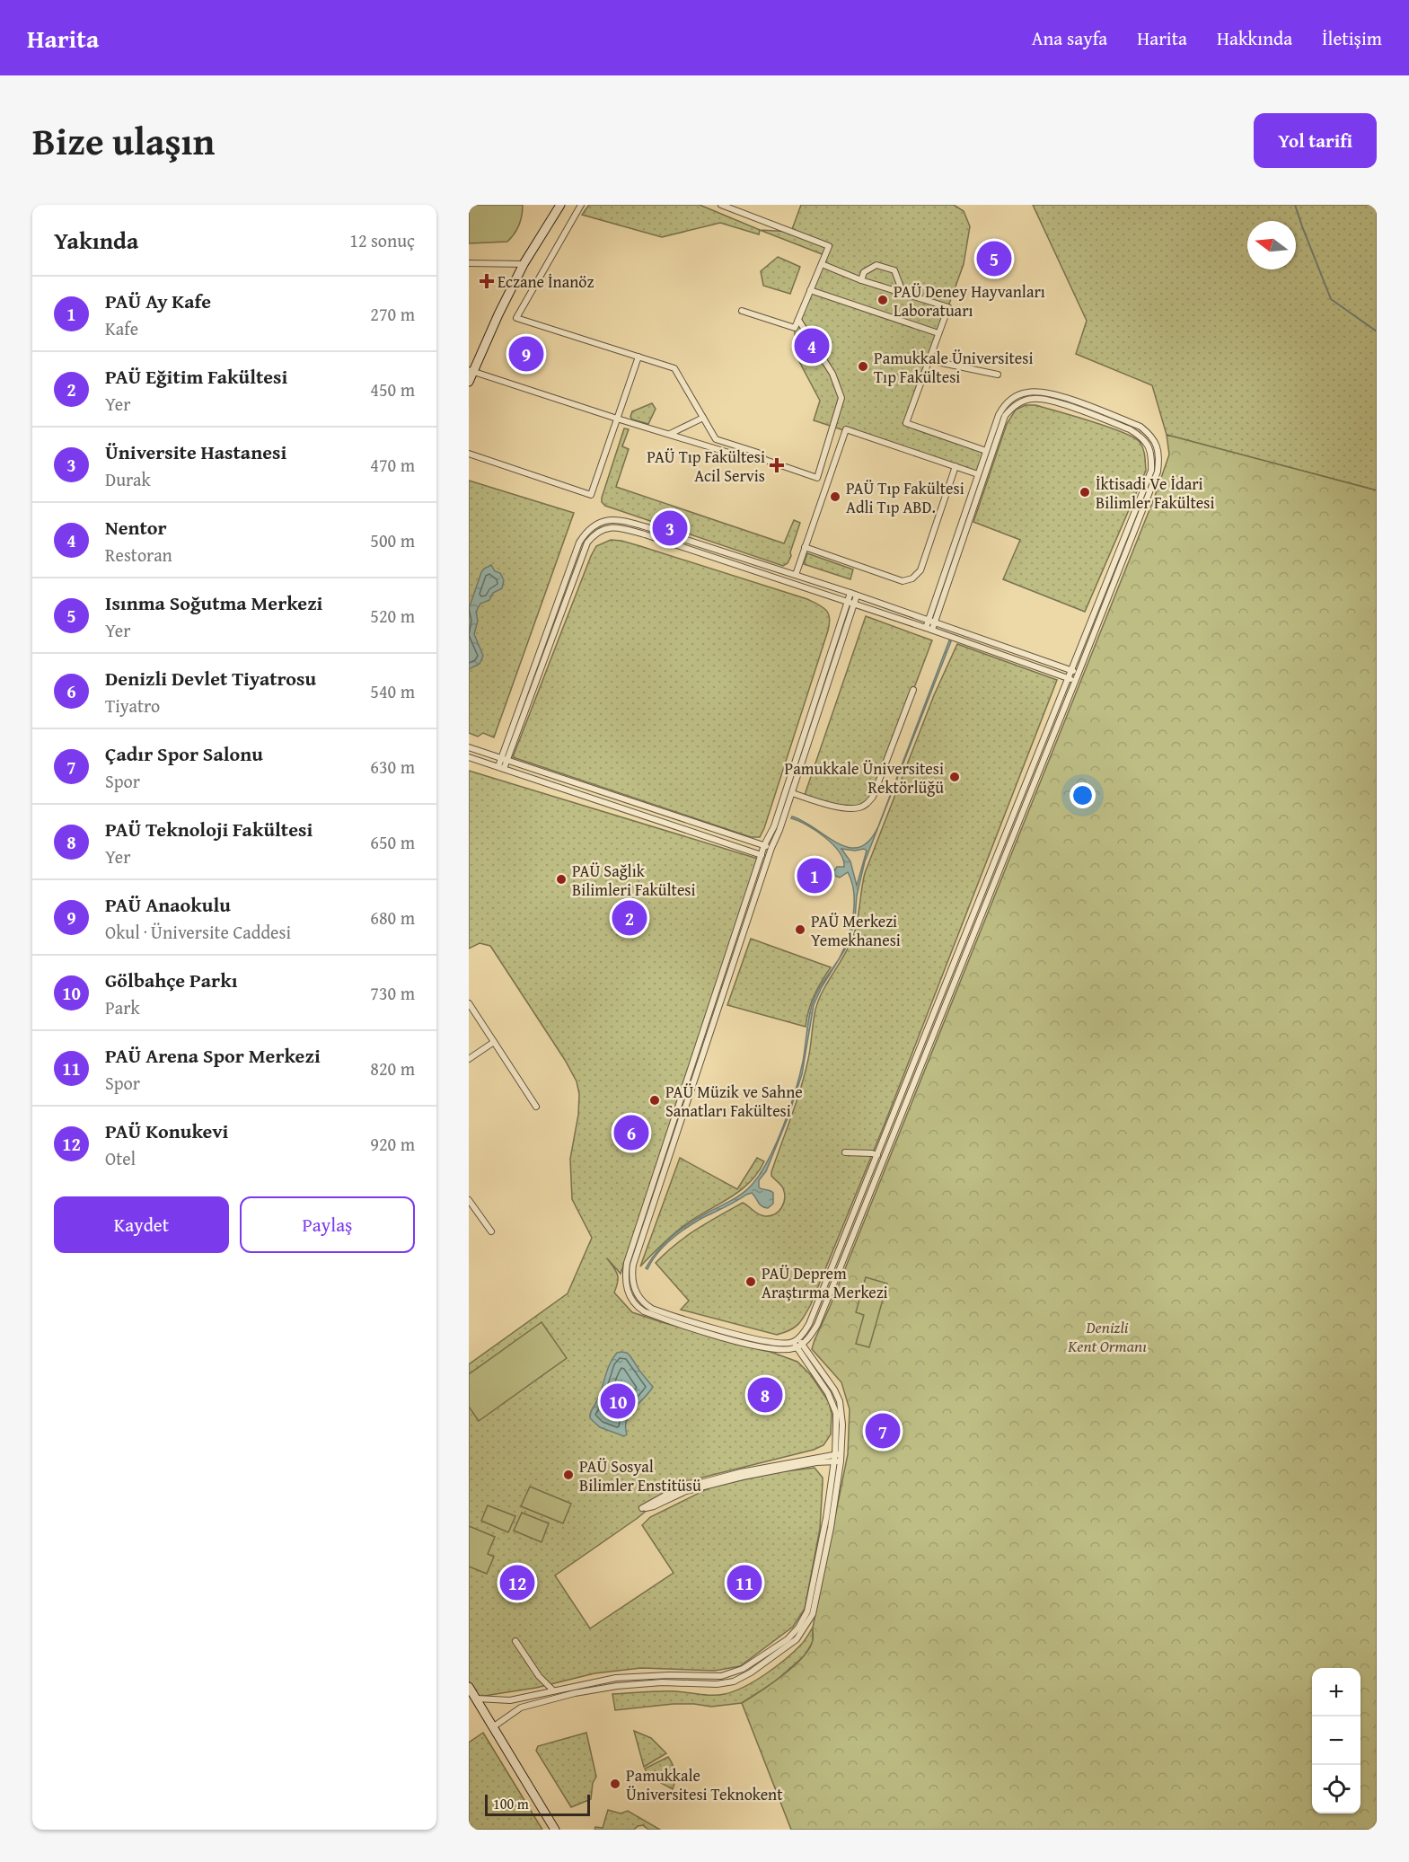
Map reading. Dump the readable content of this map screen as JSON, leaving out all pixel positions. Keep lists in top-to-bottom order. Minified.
{"parks":["Denizli Kent Ormanı"],"places":{"health":["Eczane İnanöz","PAÜ Tıp Fakültesi Acil Servis"],"other":["PAÜ Deney Hayvanları Laboratuarı","Pamukkale Üniversitesi Tıp Fakültesi","İktisadi Ve İdari Bilimler Fakültesi","PAÜ Tıp Fakültesi Adli Tıp ABD.","Pamukkale Üniversitesi Rektörlüğü","PAÜ Sağlık Bilimleri Fakültesi","PAÜ Merkezi Yemekhanesi","PAÜ Müzik ve Sahne Sanatları Fakültesi","PAÜ Deprem Araştırma Merkezi","PAÜ Sosyal Bilimler Enstitüsü","Pamukkale Üniversitesi Teknokent"]},"scale_bar":"100 m","north":"left","page":{"header":"Harita","nav":["Ana sayfa","Harita","Hakkında","İletişim"],"title":"Bize ulaşın","buttons":["Yol tarifi",["Kaydet","Paylaş"]],"heading":["Yakında","12 sonuç"],"pins":["5","4","9","3","1","2","6","8","10","7","11","12"],"list":[{"mark":"1","name":"PAÜ Ay Kafe","note":"Kafe","value":"270 m"},{"mark":"2","name":"PAÜ Eğitim Fakültesi","note":"Yer","value":"450 m"},{"mark":"3","name":"Üniversite Hastanesi","note":"Durak","value":"470 m"},{"mark":"4","name":"Nentor","note":"Restoran","value":"500 m"},{"mark":"5","name":"Isınma Soğutma Merkezi","note":"Yer","value":"520 m"},{"mark":"6","name":"Denizli Devlet Tiyatrosu","note":"Tiyatro","value":"540 m"},{"mark":"7","name":"Çadır Spor Salonu","note":"Spor","value":"630 m"},{"mark":"8","name":"PAÜ Teknoloji Fakültesi","note":"Yer","value":"650 m"},{"mark":"9","name":"PAÜ Anaokulu","note":"Okul · Üniversite Caddesi","value":"680 m"},{"mark":"10","name":"Gölbahçe Parkı","note":"Park","value":"730 m"},{"mark":"11","name":"PAÜ Arena Spor Merkezi","note":"Spor","value":"820 m"},{"mark":"12","name":"PAÜ Konukevi","note":"Otel","value":"920 m"}],"map_buttons":["+","−"],"scale":"100 m"}}
